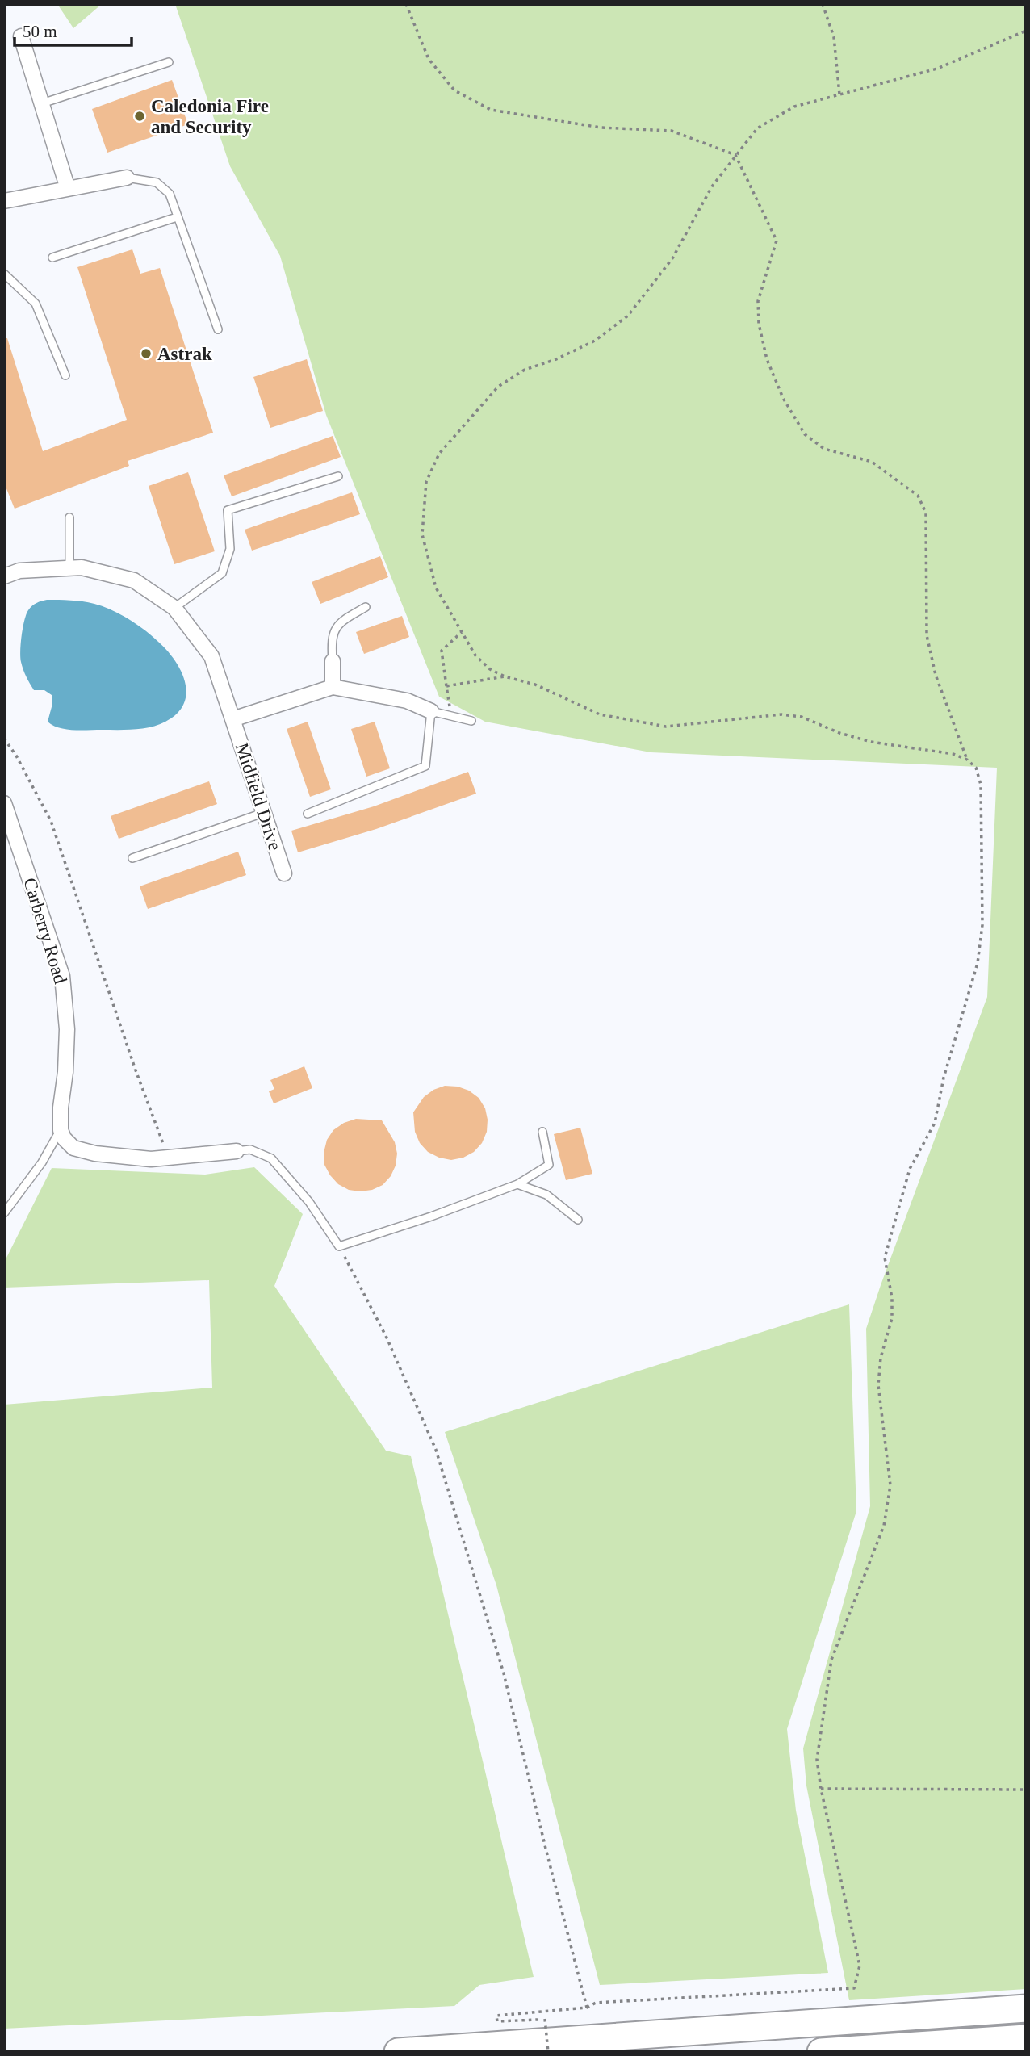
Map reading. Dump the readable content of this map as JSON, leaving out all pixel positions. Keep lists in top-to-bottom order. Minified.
{"streets":{"street":["Midfield Drive","Carberry Road"]},"places":["Caledonia Fire and Security","Astrak"],"scale_bar":"50 m"}
